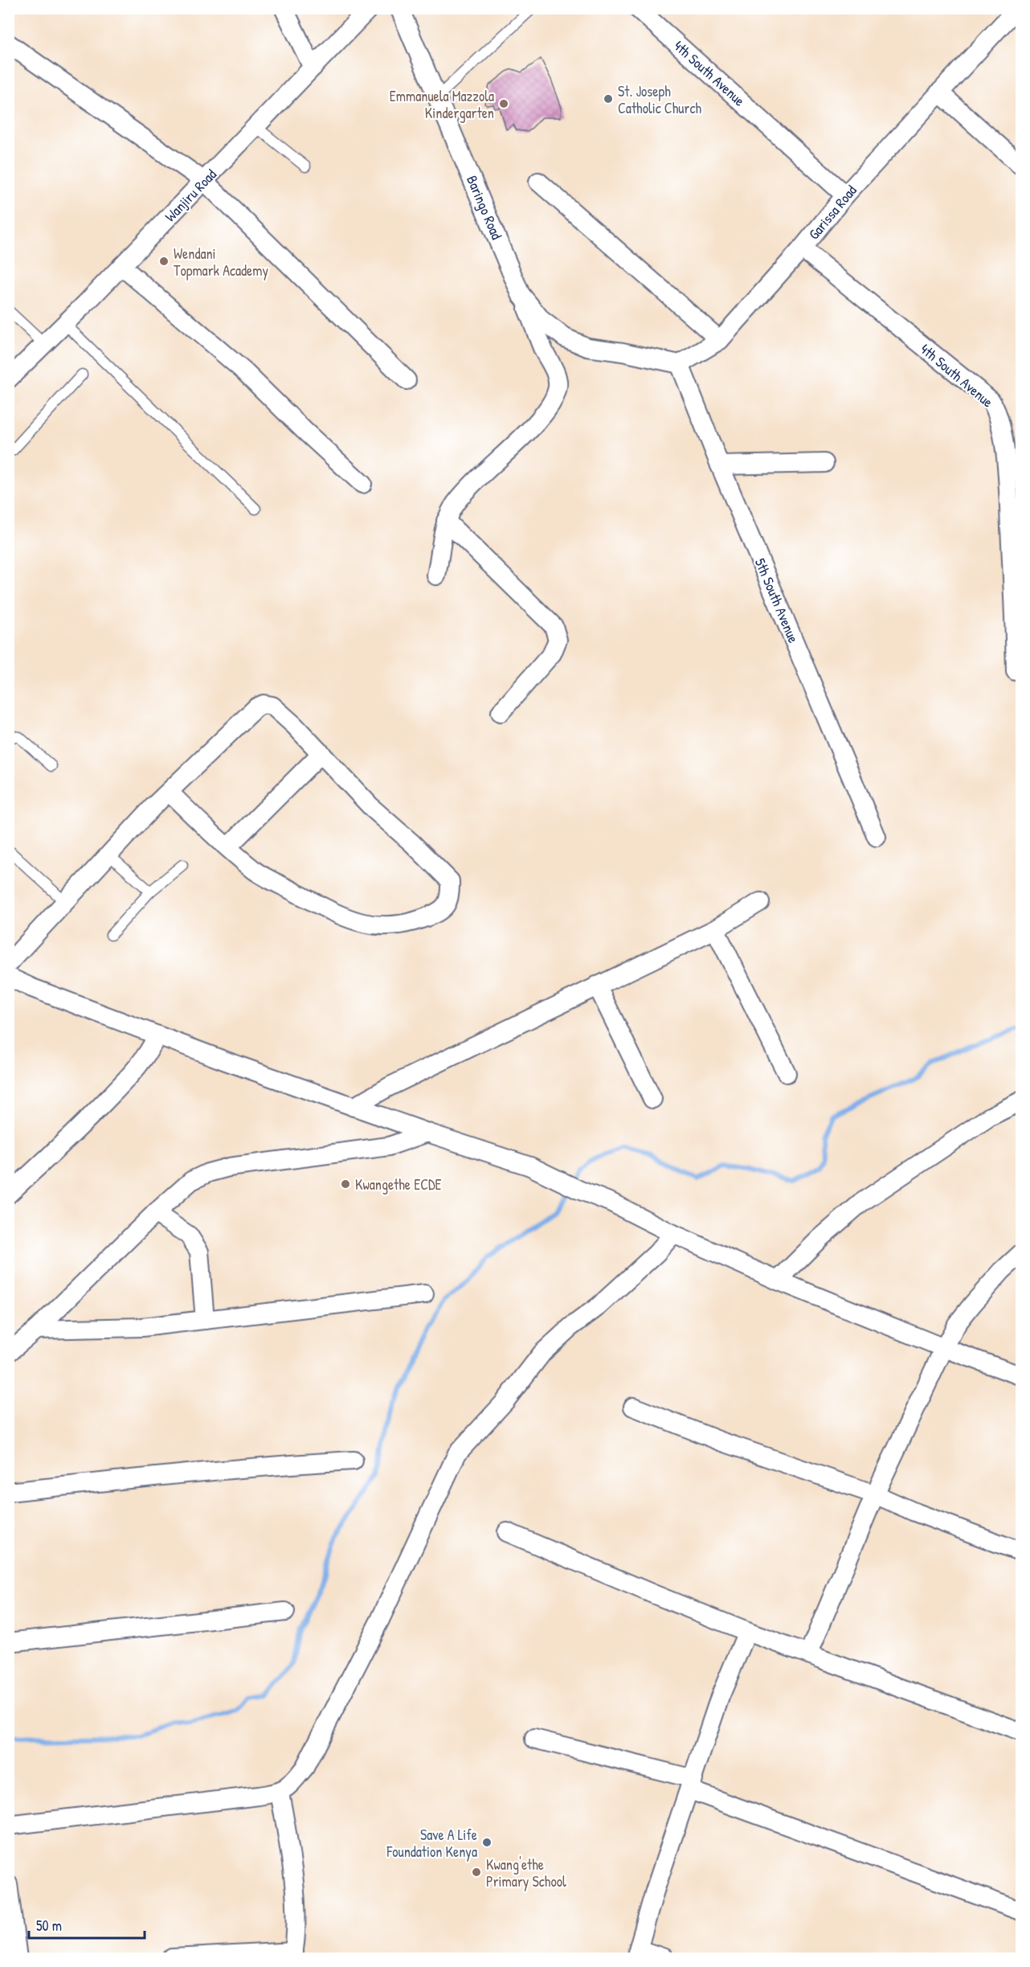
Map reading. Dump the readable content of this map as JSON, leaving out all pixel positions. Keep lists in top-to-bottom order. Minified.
{"streets":{"street":["4th South Avenue","Wanjiru Road","Baringo Road","Garissa Road","5th South Avenue"]},"crossings":[["4th South Avenue","Garissa Road"],["Baringo Road","Garissa Road"],["Baringo Road","5th South Avenue"],["Garissa Road","5th South Avenue"]],"places":["St. Joseph Catholic Church","Emmanuela Mazzola Kindergarten","Wendani Topmark Academy","Kwangethe ECDE","Save A Life Foundation Kenya","Kwang'ethe Primary School"],"scale_bar":"50 m"}
